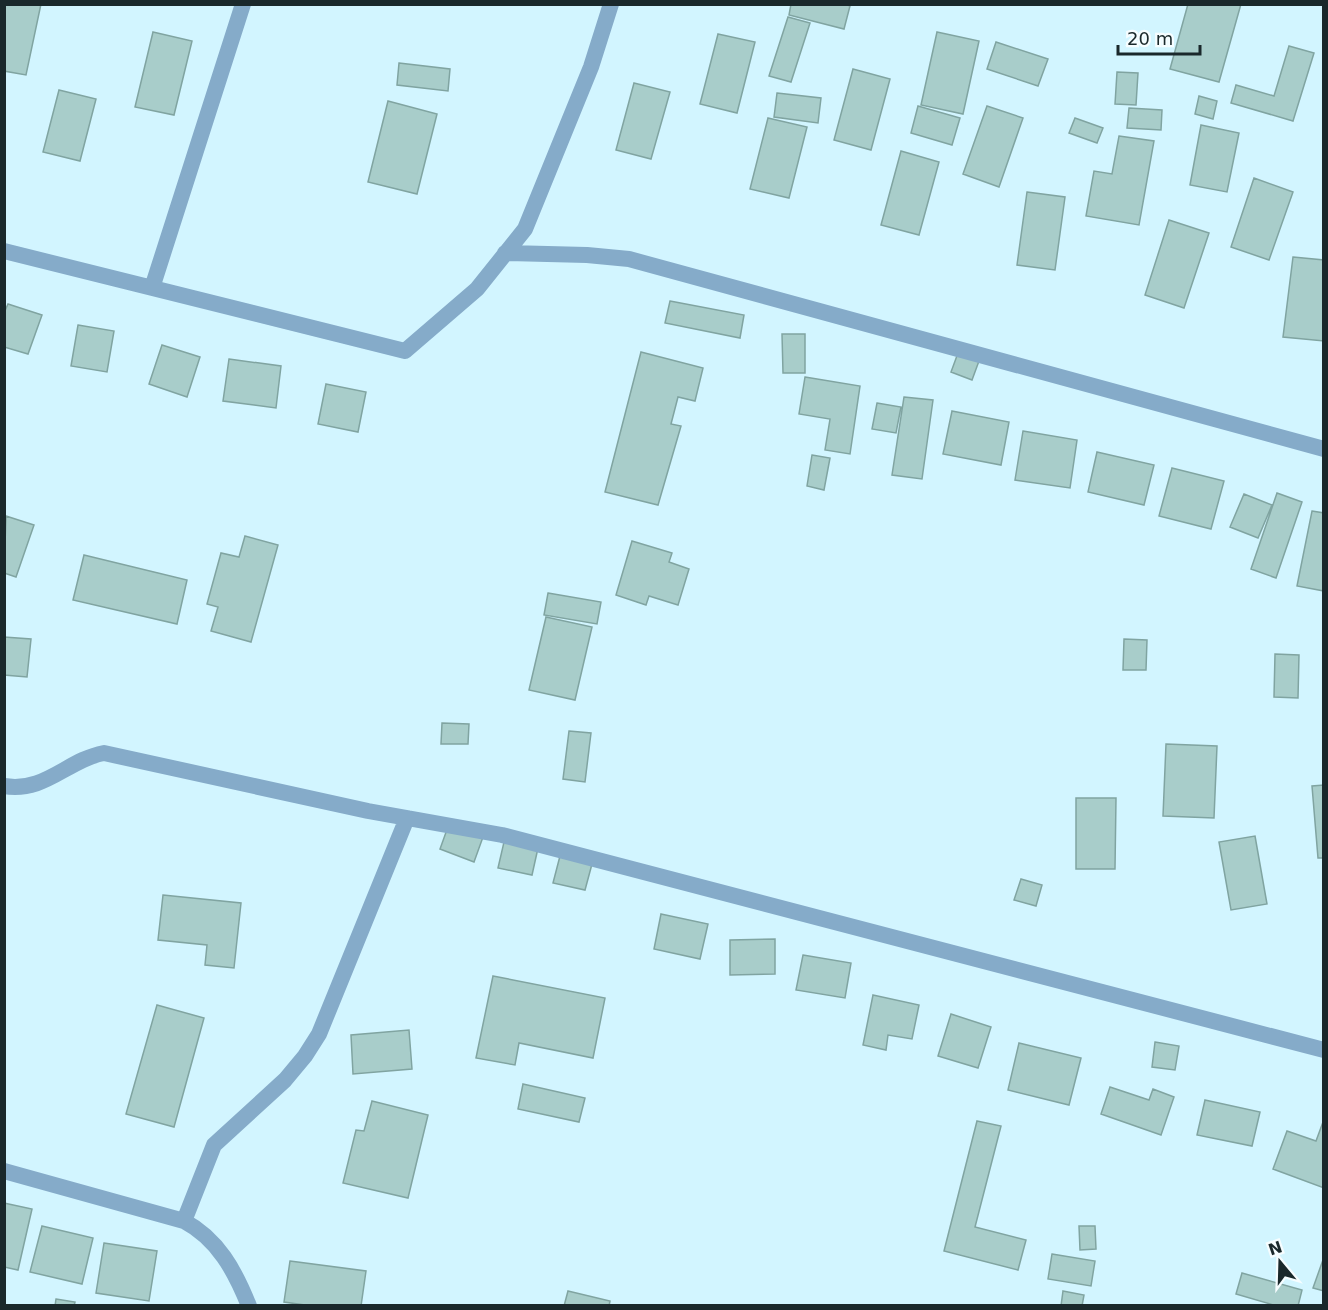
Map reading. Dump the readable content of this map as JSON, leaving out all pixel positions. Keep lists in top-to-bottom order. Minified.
{"scale_bar":"20 m","north":"top"}
